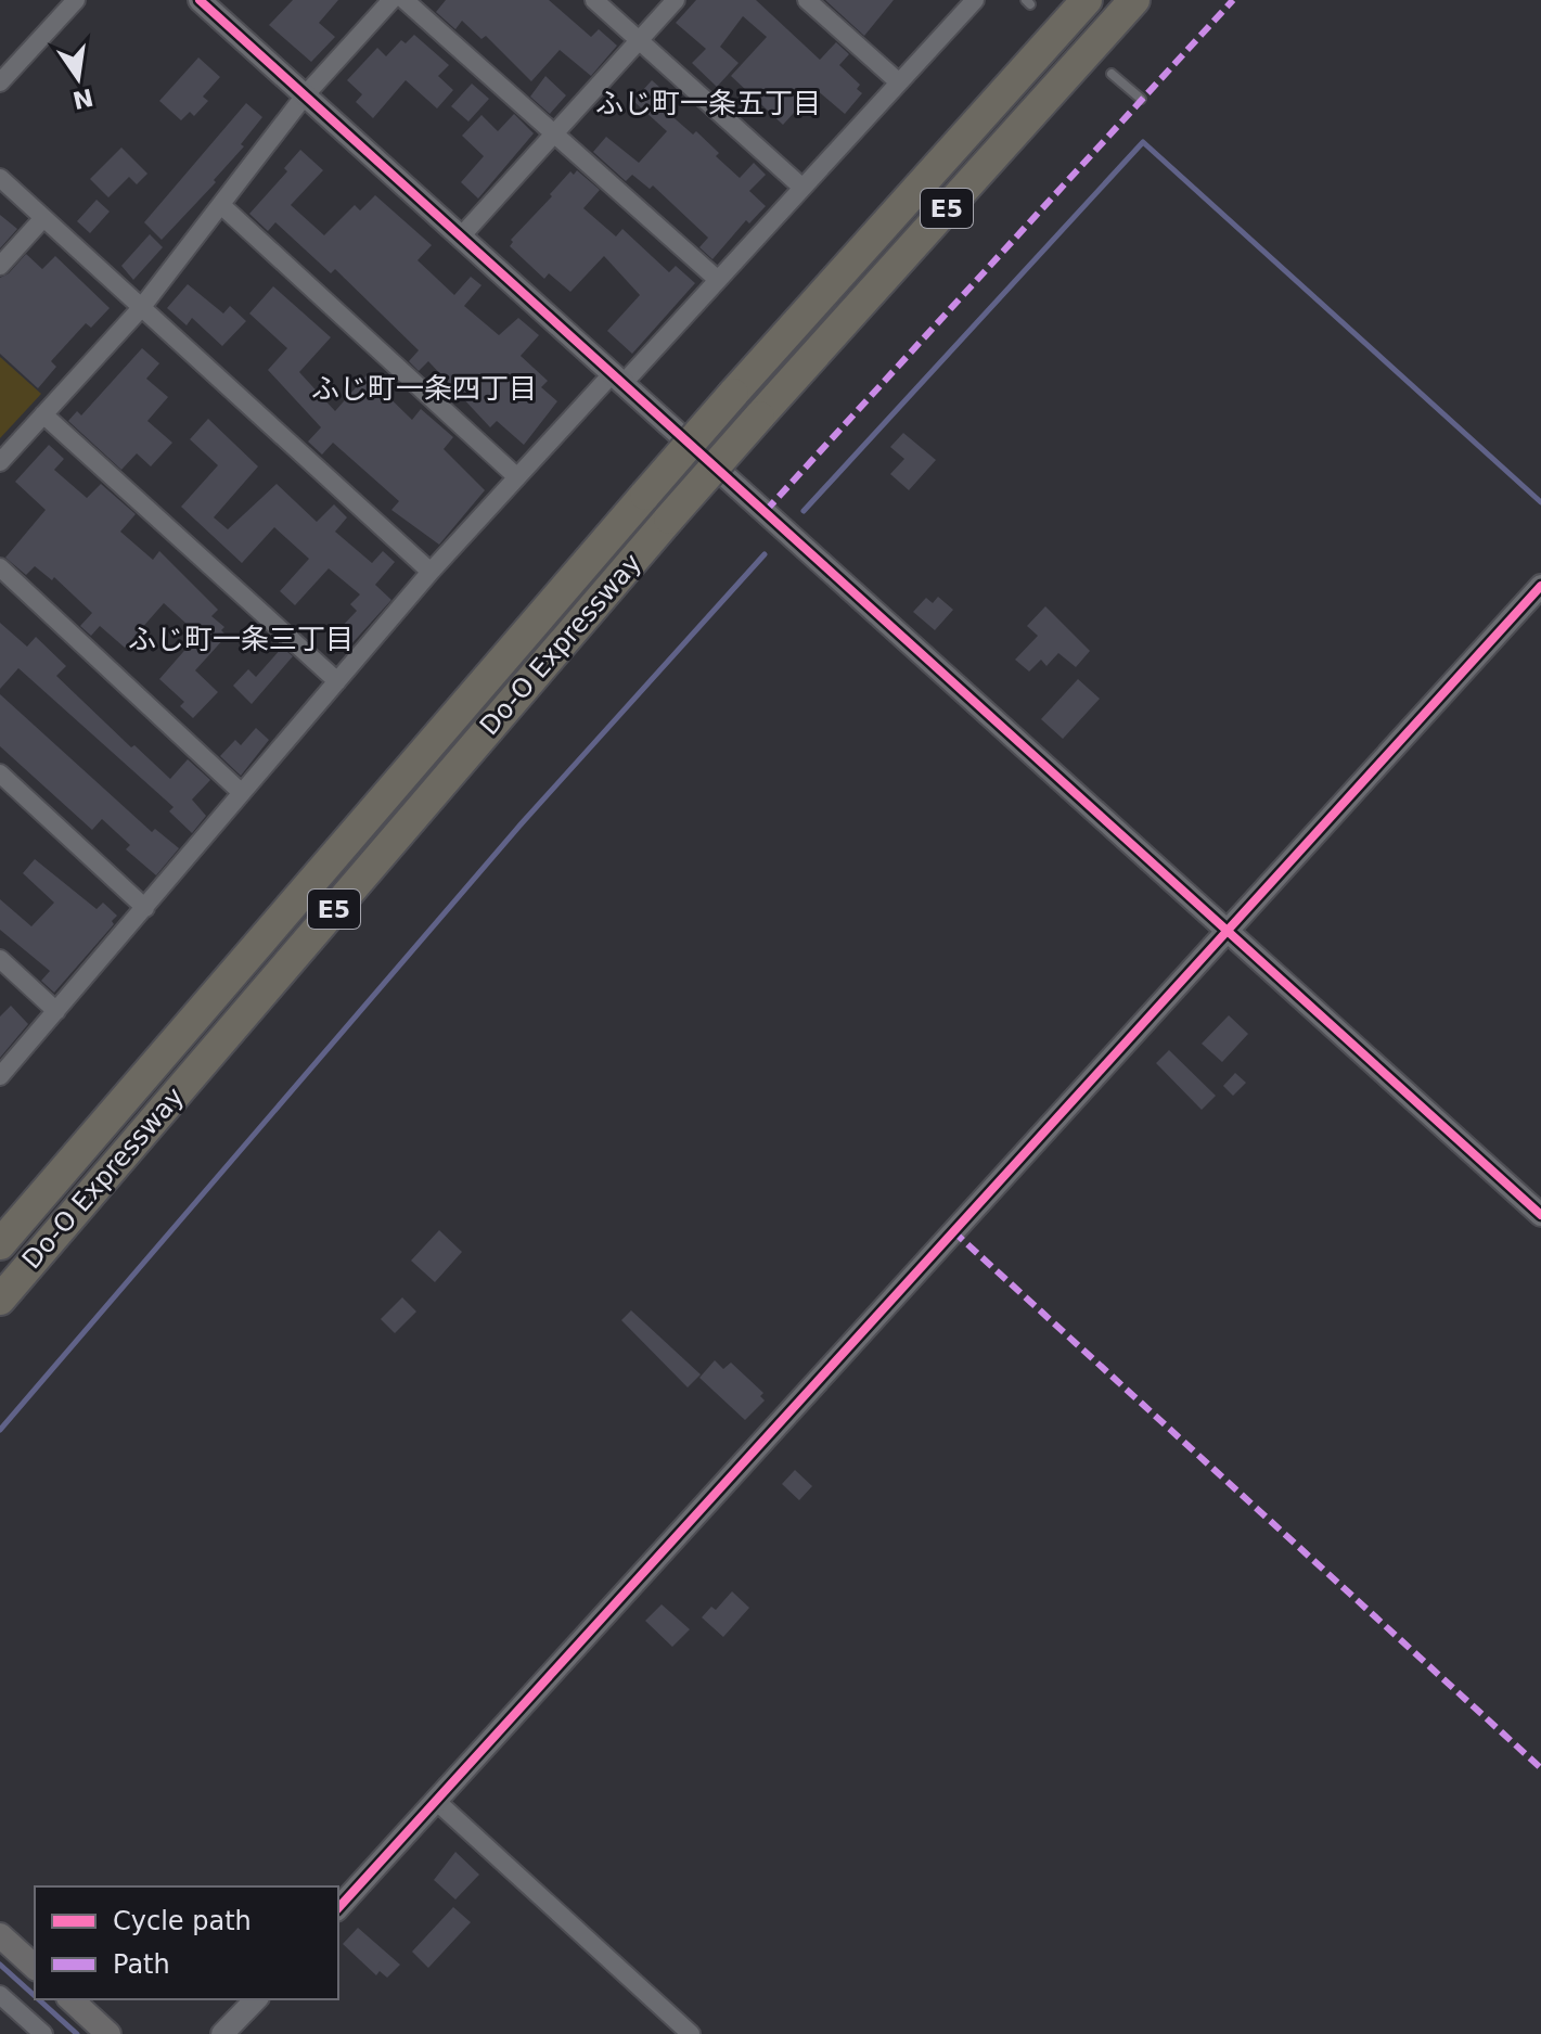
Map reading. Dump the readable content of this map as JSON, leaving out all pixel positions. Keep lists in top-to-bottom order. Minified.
{"streets":{"highway":["E5","Do-O Expressway"]},"districts":["ふじ町一条五丁目","ふじ町一条四丁目","ふじ町一条三丁目"],"legend":["Cycle path","Path"],"north":"bottom"}
